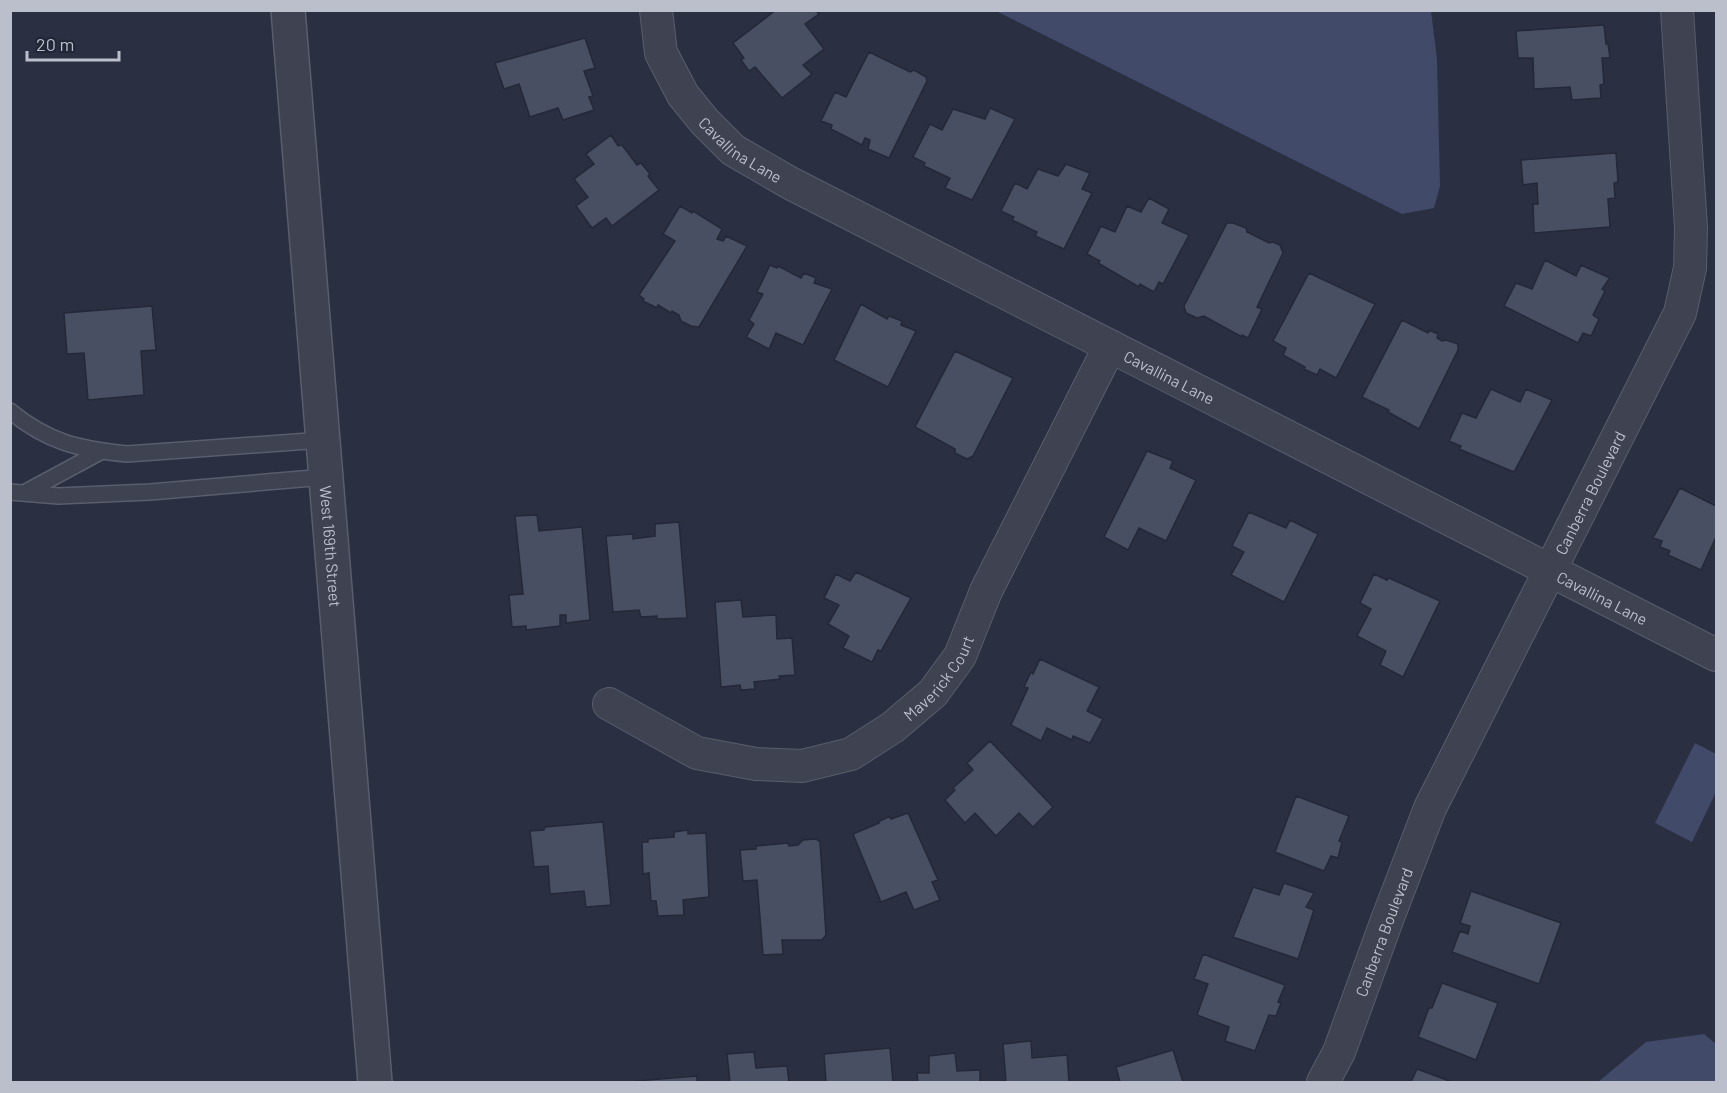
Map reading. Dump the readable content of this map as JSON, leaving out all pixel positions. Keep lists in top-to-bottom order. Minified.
{"streets":{"street":["Cavallina Lane","Canberra Boulevard","West 169th Street","Maverick Court"]},"crossings":[["Cavallina Lane","Canberra Boulevard"],["Cavallina Lane","Maverick Court"]],"scale_bar":"20 m"}
